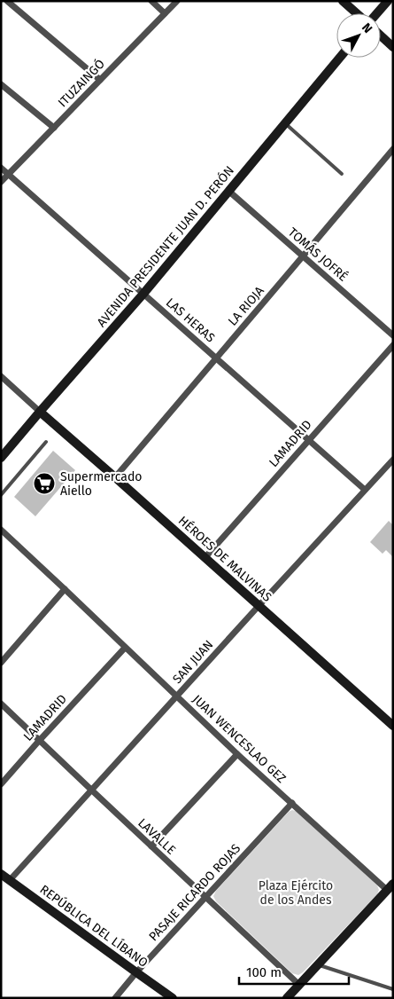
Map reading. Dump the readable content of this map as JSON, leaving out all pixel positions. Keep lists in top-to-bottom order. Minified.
{"streets":{"main road":["AVENIDA PRESIDENTE JUAN D. PERÓN","HÉROES DE MALVINAS","REPÚBLICA DEL LÍBANO"],"street":["ITUZAINGÓ","TOMÁS JOFRÉ","LA RIOJA","LAS HERAS","LAMADRID","SAN JUAN","JUAN WENCESLAO GEZ","LAVALLE","PASAJE RICARDO ROJAS"]},"crossings":[["ITUZAINGÓ","LAS HERAS"],["AVENIDA PRESIDENTE JUAN D. PERÓN","TOMÁS JOFRÉ"],["AVENIDA PRESIDENTE JUAN D. PERÓN","LAS HERAS"],["AVENIDA PRESIDENTE JUAN D. PERÓN","HÉROES DE MALVINAS"],["TOMÁS JOFRÉ","LA RIOJA"],["LA RIOJA","LAS HERAS"],["LA RIOJA","HÉROES DE MALVINAS"],["LAS HERAS","LAMADRID"],["LAS HERAS","SAN JUAN"],["LAMADRID","HÉROES DE MALVINAS"],["LAMADRID","JUAN WENCESLAO GEZ"],["LAMADRID","LAVALLE"],["HÉROES DE MALVINAS","SAN JUAN"],["SAN JUAN","JUAN WENCESLAO GEZ"],["SAN JUAN","LAVALLE"],["SAN JUAN","REPÚBLICA DEL LÍBANO"],["JUAN WENCESLAO GEZ","PASAJE RICARDO ROJAS"],["LAVALLE","PASAJE RICARDO ROJAS"],["PASAJE RICARDO ROJAS","REPÚBLICA DEL LÍBANO"]],"parks":["Plaza Ejército de los Andes"],"places":{"supermarket":["Supermercado Aiello"]},"scale_bar":"100 m","north":"top right"}
